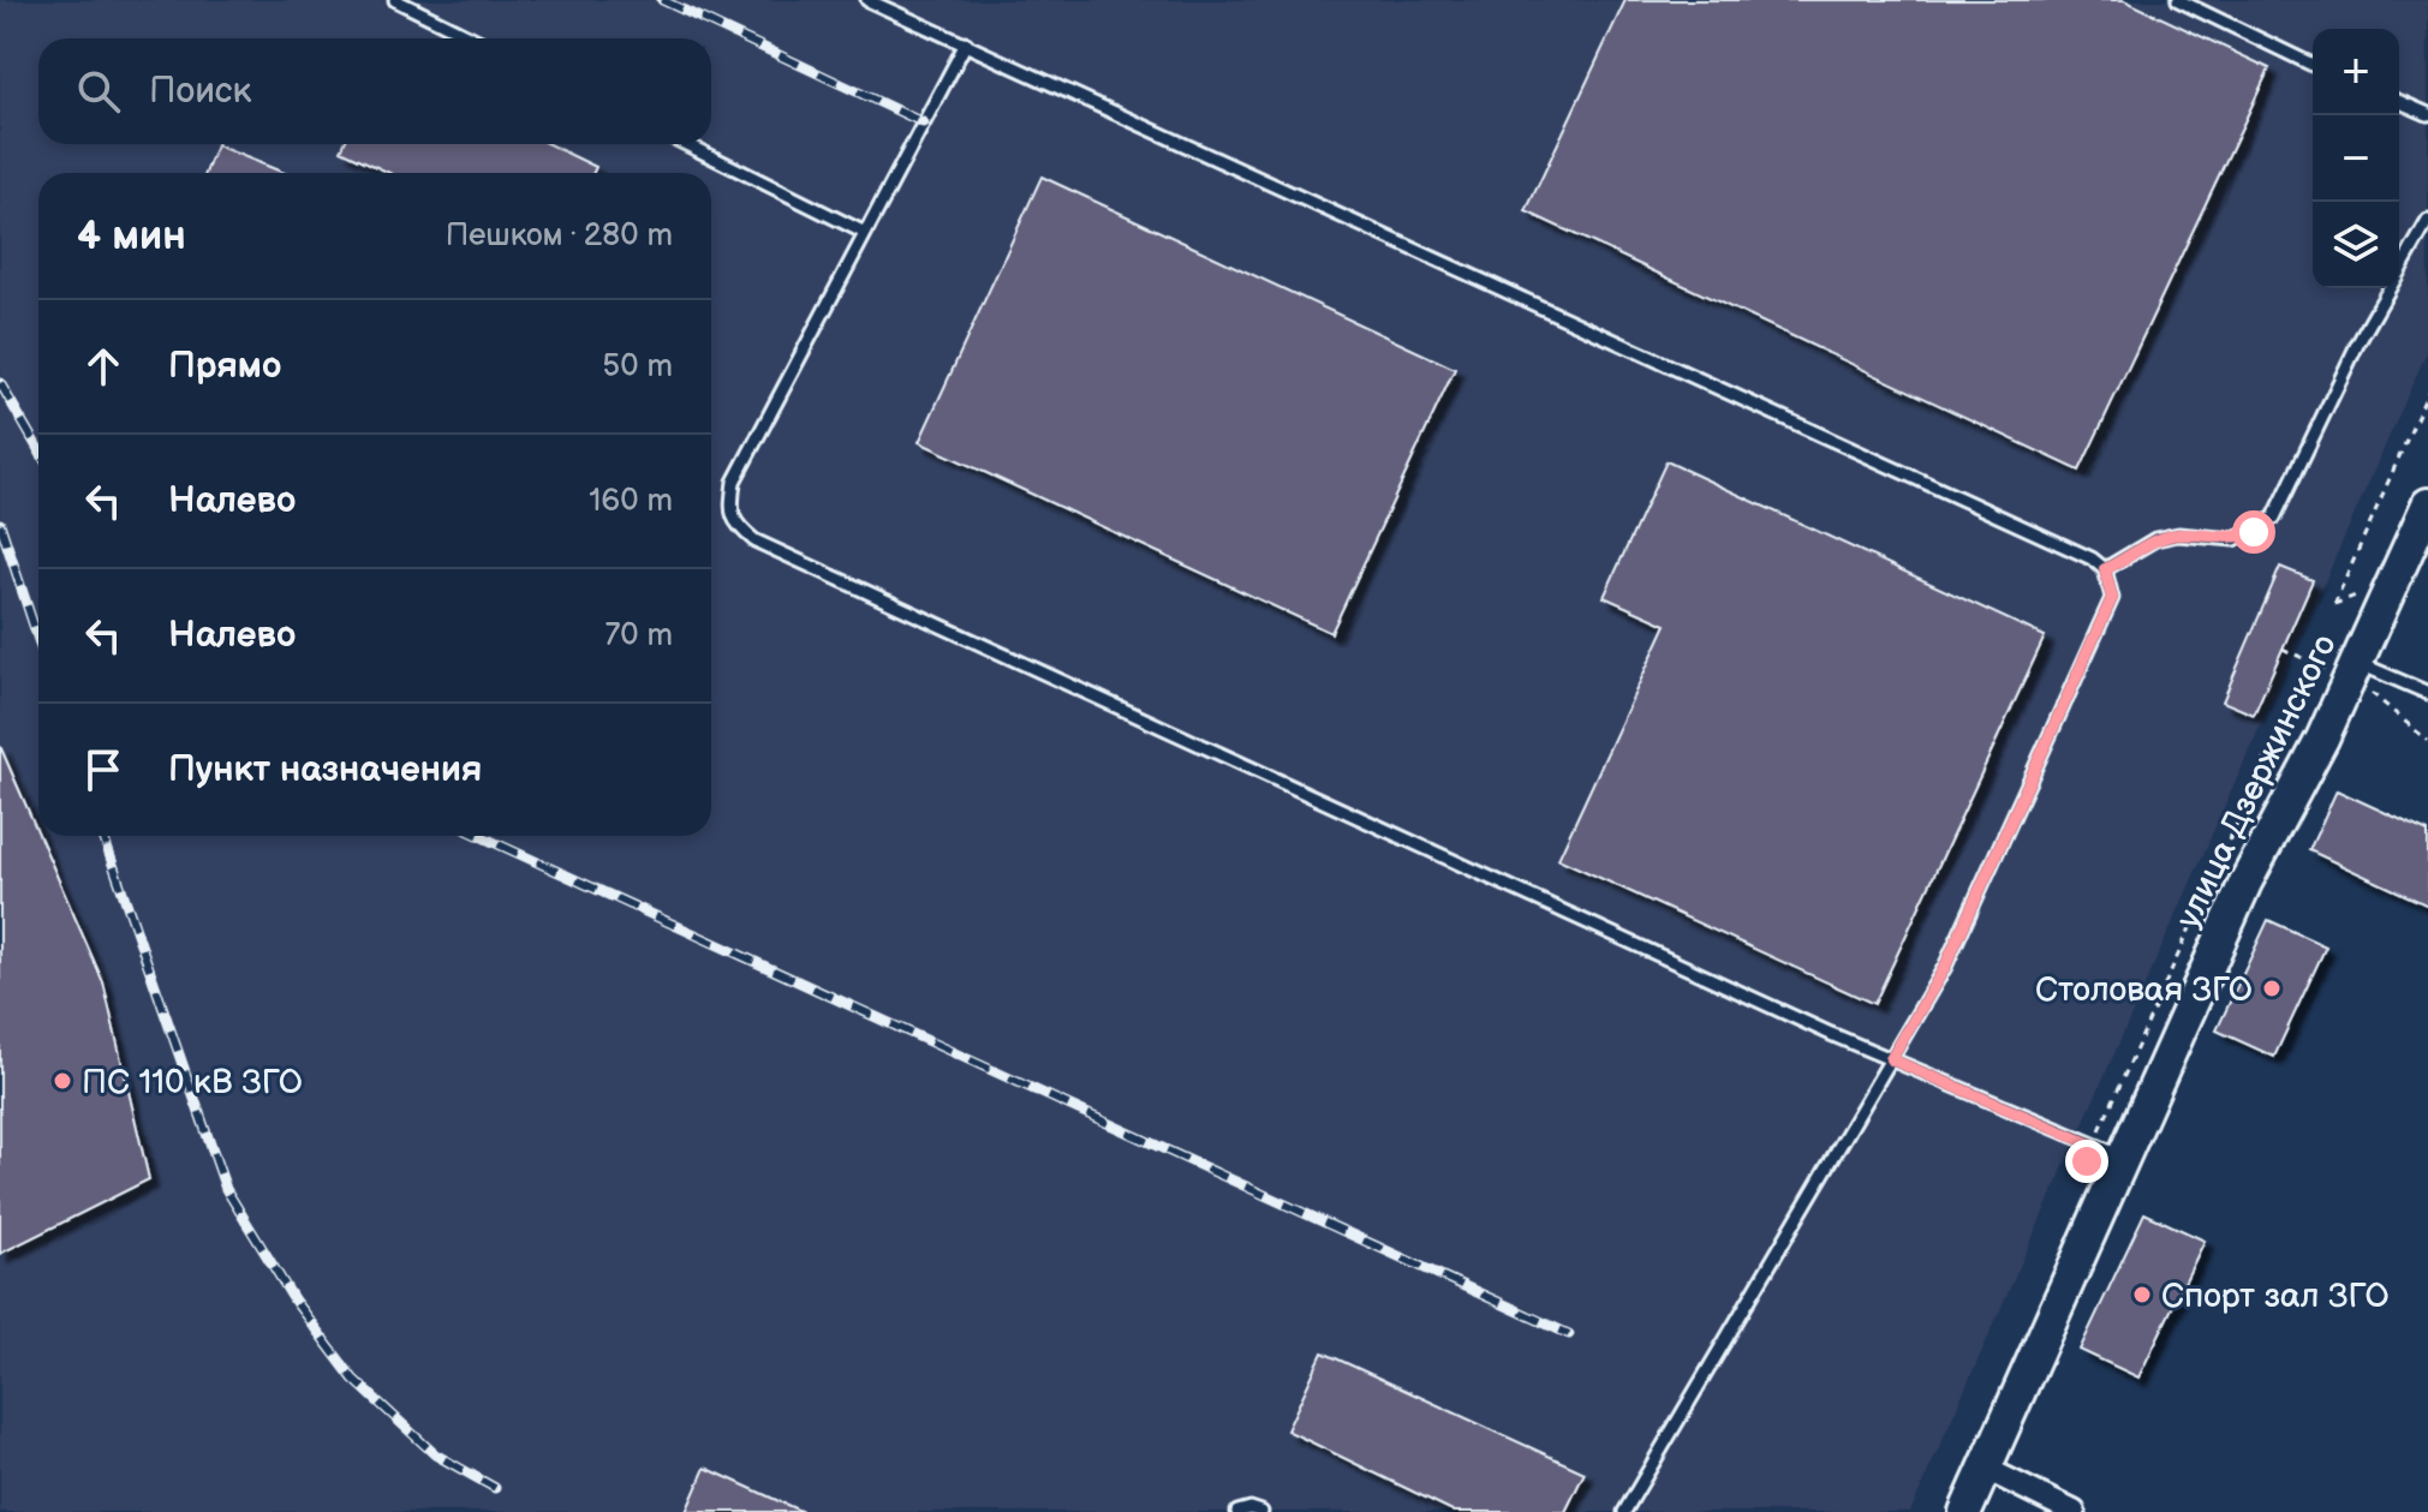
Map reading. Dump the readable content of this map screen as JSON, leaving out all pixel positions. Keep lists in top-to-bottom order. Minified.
{"streets":{"street":["улица Дзержинского"]},"places":["Столовая ЗГО","ПС 110 кВ ЗГО","Спорт зал ЗГО"],"page":{"map_buttons":["+","−"],"search":"Поиск","heading":["4 мин","Пешком · 280 m"],"list":[["Прямо","50 m"],["Налево","160 m"],["Налево","70 m"],"Пункт назначения"]}}
